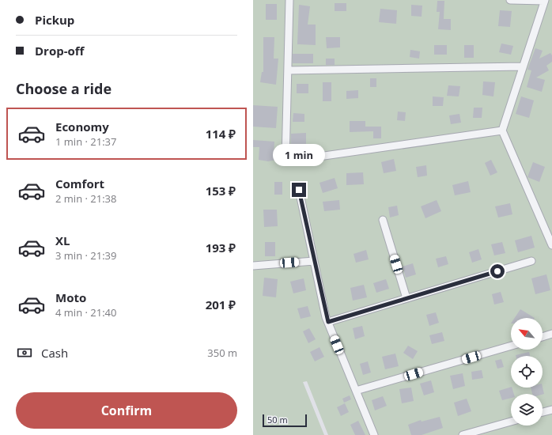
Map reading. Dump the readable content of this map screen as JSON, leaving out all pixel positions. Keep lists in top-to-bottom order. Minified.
{"scale_bar":"50 m","north":"top left","page":{"banner":["Pickup","Drop-off"],"heading":"Choose a ride","list":[{"name":"Economy","note":"1 min · 21:37","value":"114 ₽"},{"name":"Comfort","note":"2 min · 21:38","value":"153 ₽"},{"name":"XL","note":"3 min · 21:39","value":"193 ₽"},{"name":"Moto","note":"4 min · 21:40","value":"201 ₽"}],"bubble":"1 min","pay":["Cash","350 m"],"buttons":"Confirm","scale":"50 m"}}
